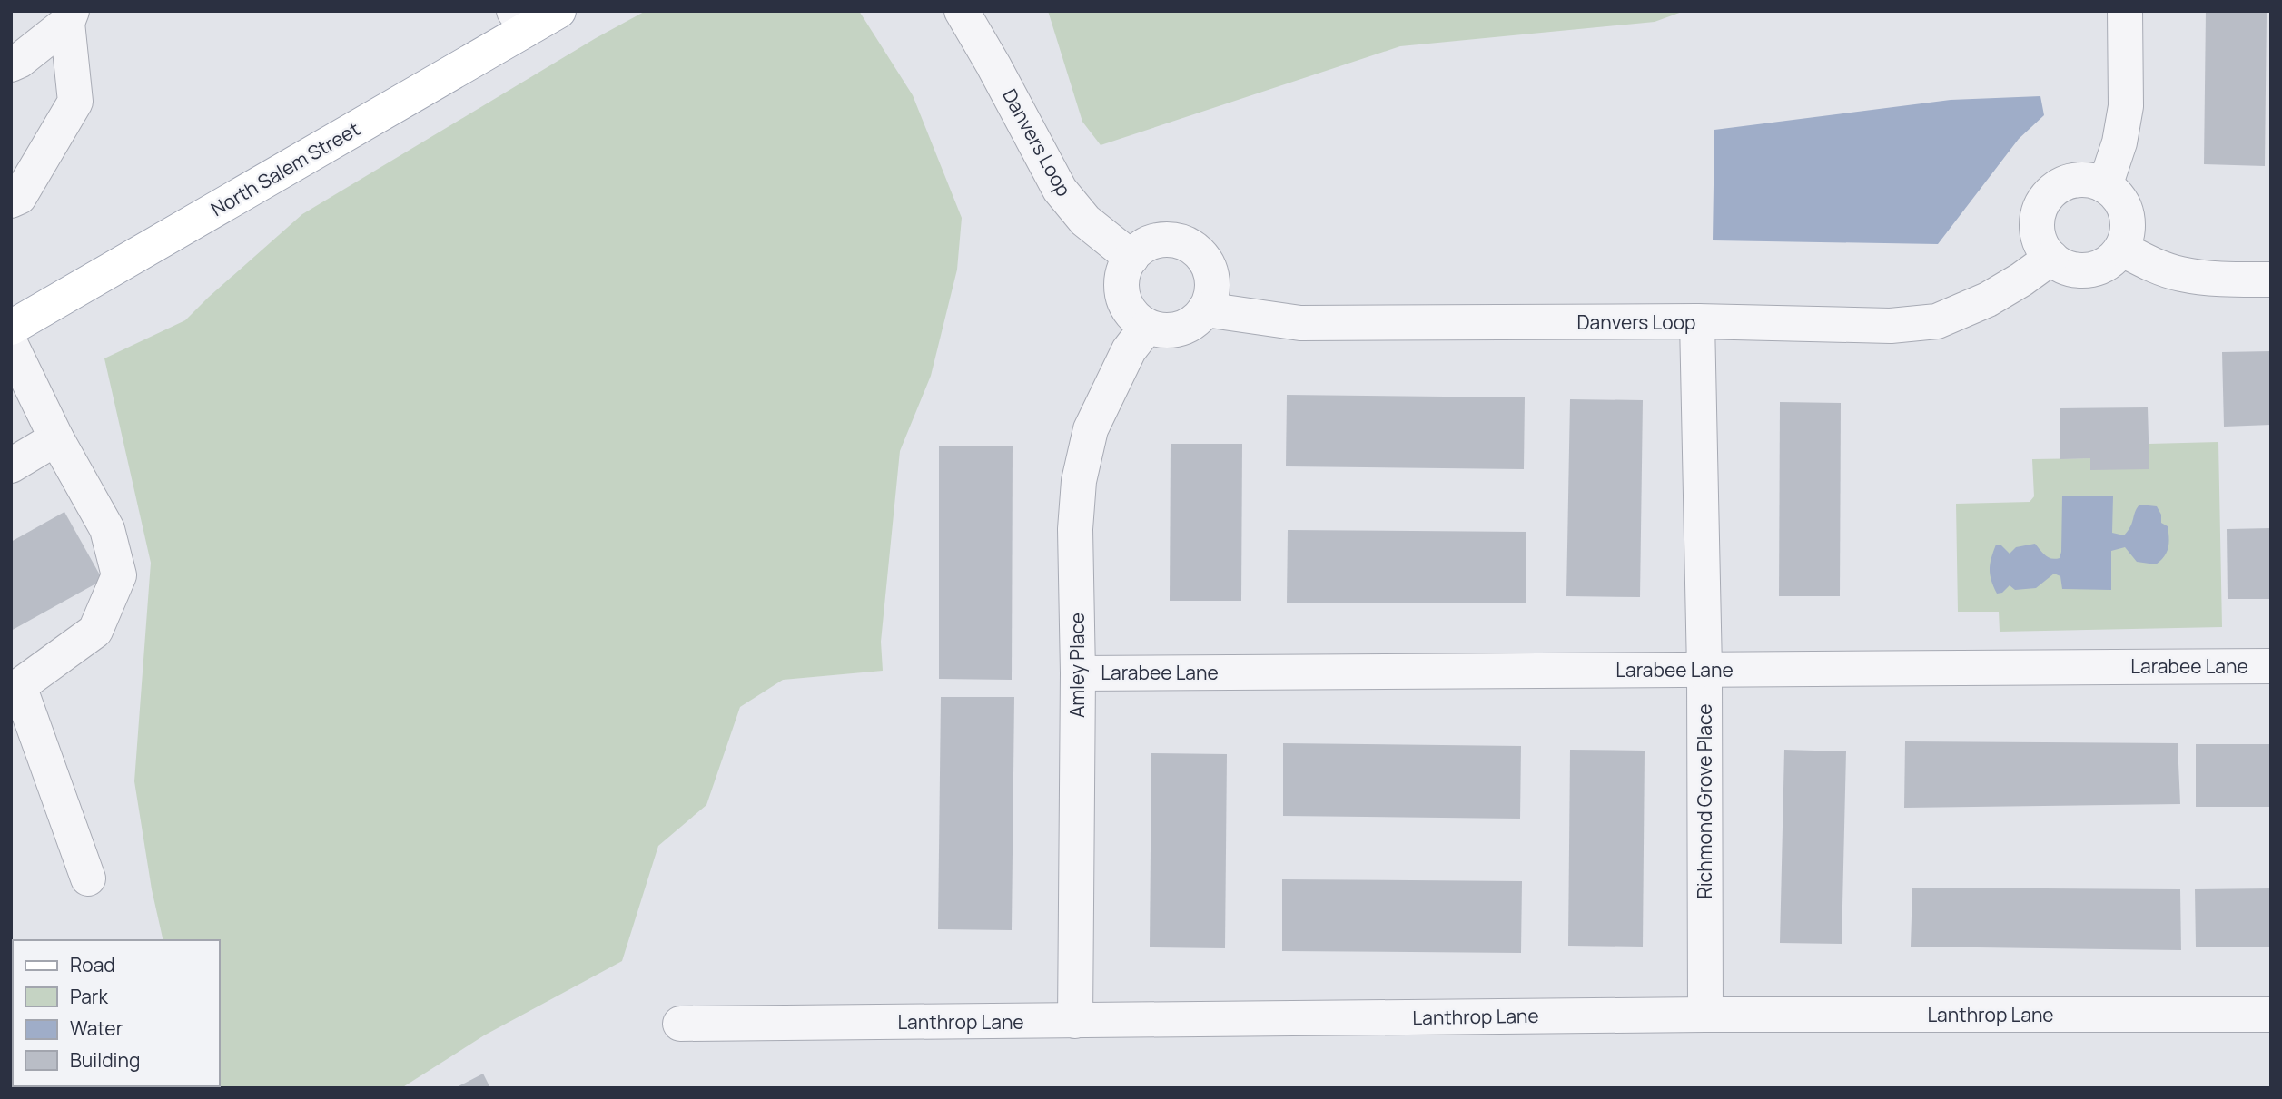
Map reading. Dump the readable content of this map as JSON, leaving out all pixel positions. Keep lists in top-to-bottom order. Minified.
{"streets":{"main road":["North Salem Street"],"street":["Danvers Loop","Amley Place","Larabee Lane","Richmond Grove Place","Lanthrop Lane"]},"crossings":[["Danvers Loop","Amley Place"],["Danvers Loop","Richmond Grove Place"],["Amley Place","Larabee Lane"],["Amley Place","Lanthrop Lane"],["Larabee Lane","Richmond Grove Place"],["Richmond Grove Place","Lanthrop Lane"]],"legend":["Road","Park","Water","Building"]}
